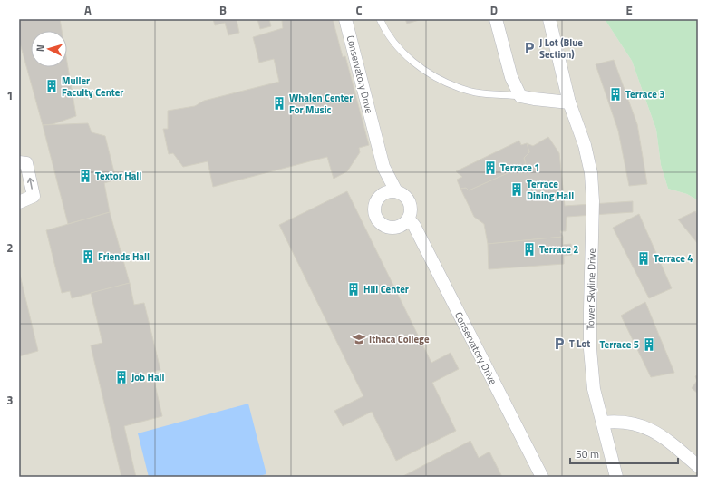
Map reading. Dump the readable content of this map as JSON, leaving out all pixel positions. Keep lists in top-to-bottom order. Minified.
{"streets":{"street":["Conservatory Drive","Tower Skyline Drive"]},"places":{"parking":["J Lot (Blue Section)","T Lot"],"building":["Muller Faculty Center","Terrace 3","Whalen Center For Music","Terrace 1","Textor Hall","Terrace Dining Hall","Terrace 2","Friends Hall","Terrace 4","Hill Center","Terrace 5","Job Hall"],"school or university":["Ithaca College"]},"scale_bar":"50 m","north":"left","grid":{"columns":["A","B","C","D","E"],"rows":["1","2","3"]}}
